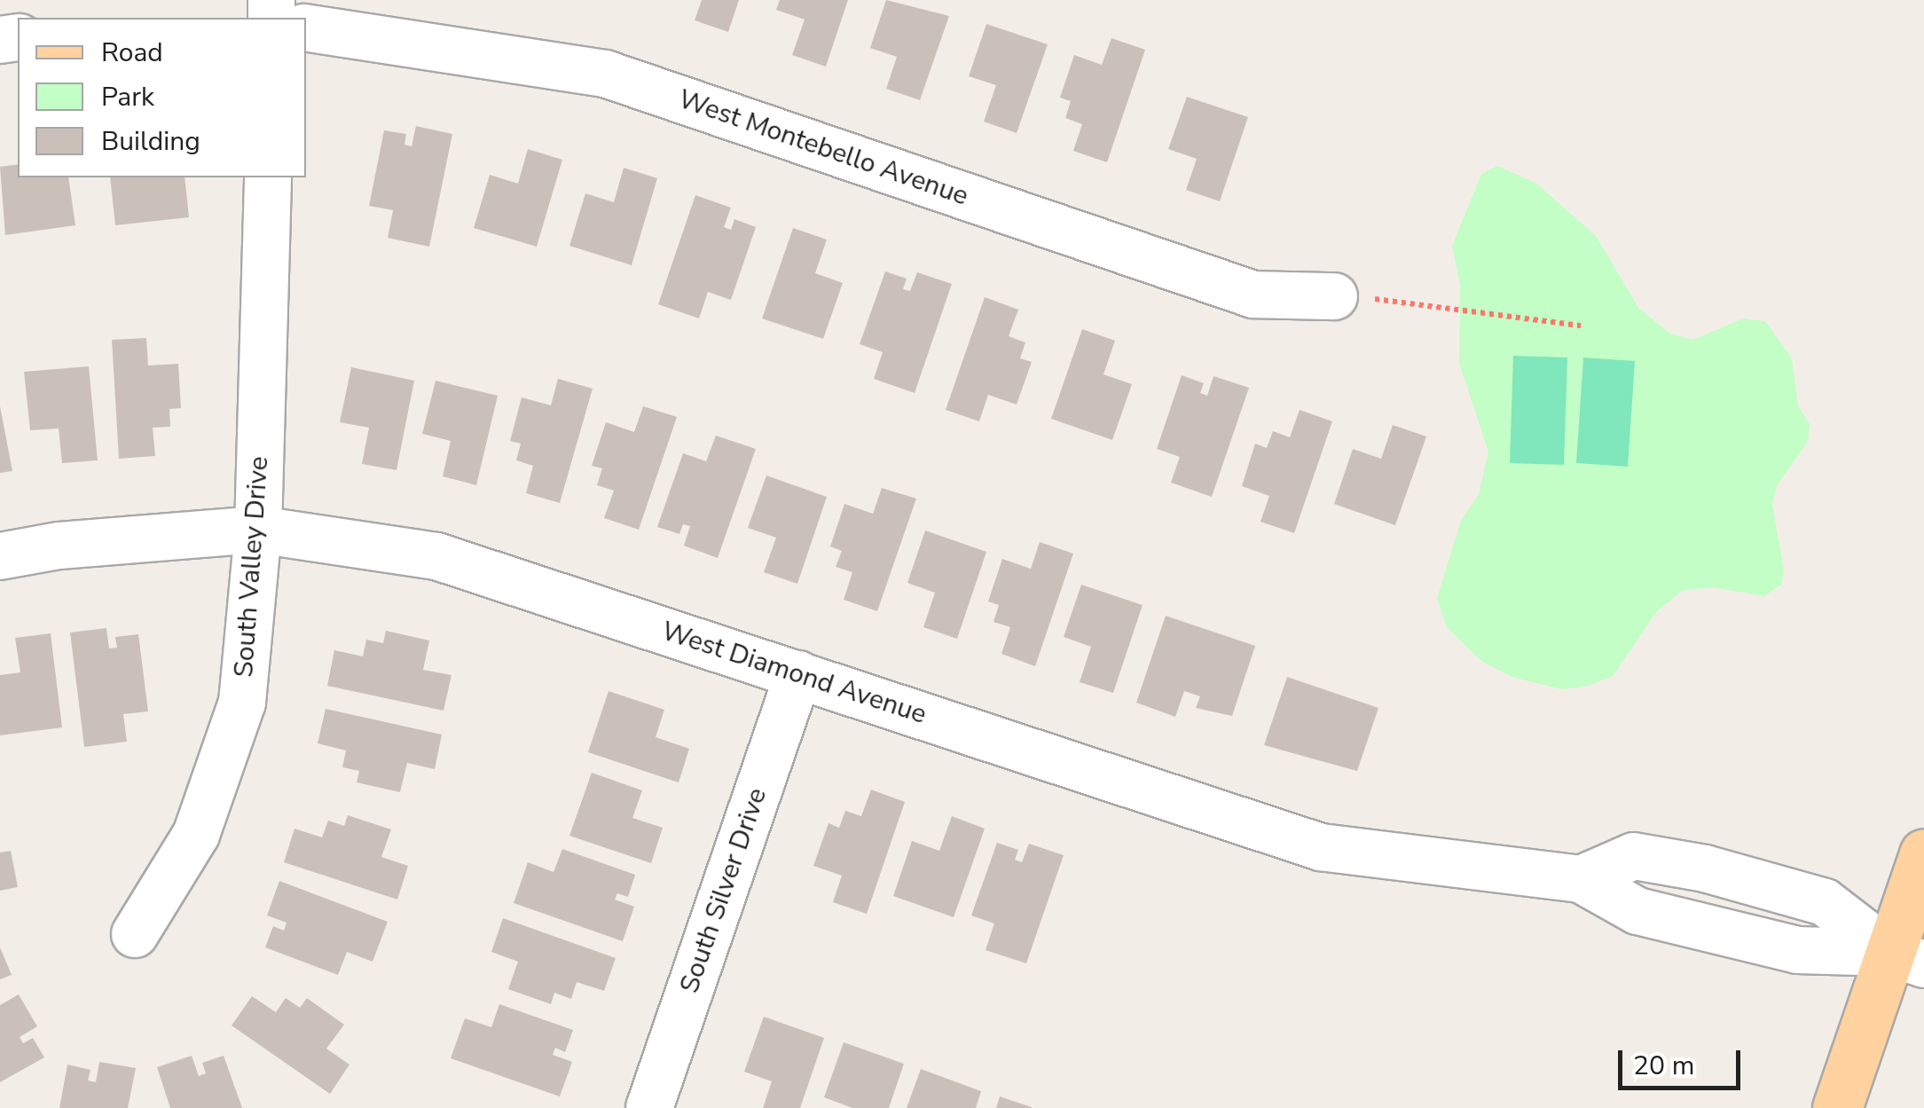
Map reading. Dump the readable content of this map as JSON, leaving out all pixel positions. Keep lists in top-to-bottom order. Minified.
{"streets":{"street":["West Montebello Avenue","South Valley Drive","West Diamond Avenue","South Silver Drive"]},"crossings":[["South Valley Drive","West Diamond Avenue"],["West Diamond Avenue","South Silver Drive"]],"legend":["Road","Park","Building"],"scale_bar":"20 m"}
